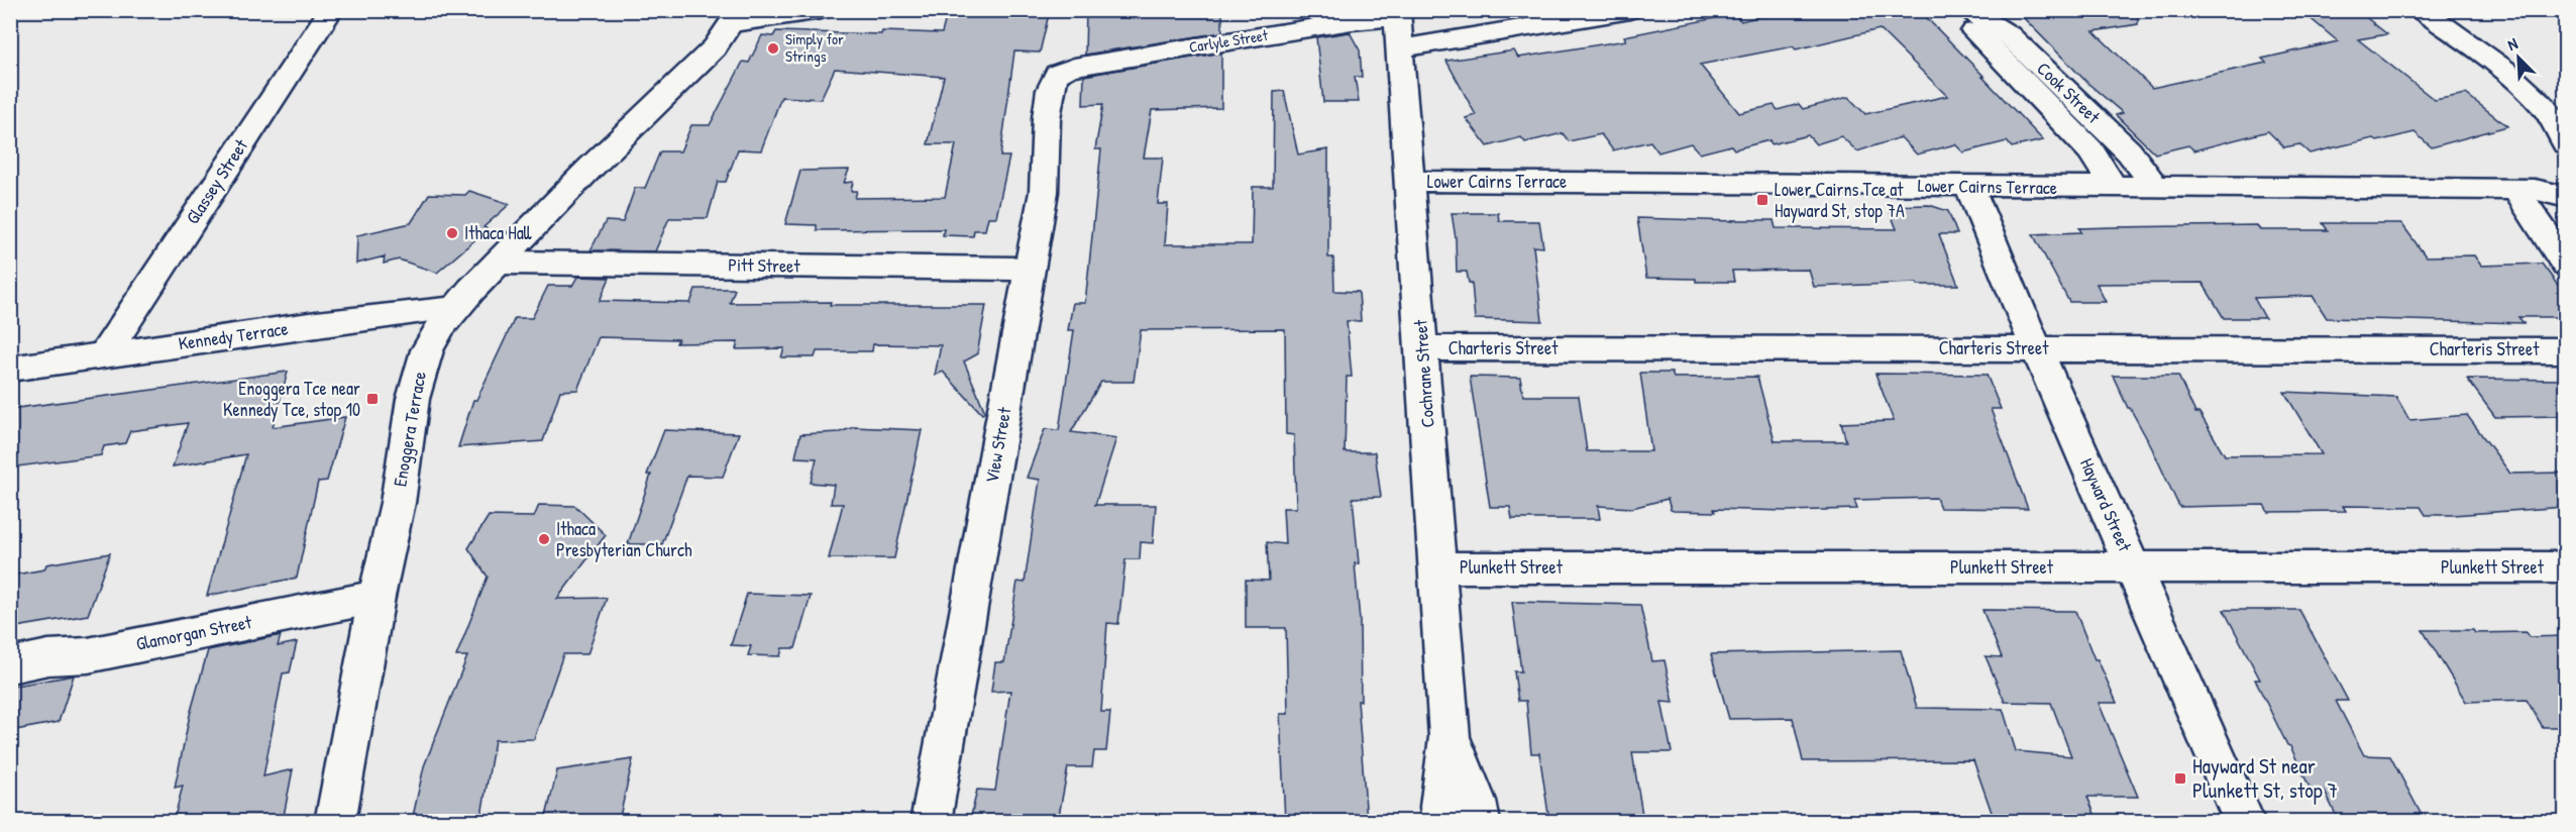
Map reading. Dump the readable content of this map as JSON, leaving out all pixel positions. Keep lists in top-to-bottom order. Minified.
{"streets":{"street":["Carlyle Street","Cook Street","Glassey Street","Lower Cairns Terrace","Pitt Street","Kennedy Terrace","Charteris Street","Cochrane Street","Enoggera Terrace","View Street","Hayward Street","Plunkett Street","Glamorgan Street"]},"crossings":[["Carlyle Street","Cochrane Street"],["Carlyle Street","View Street"],["Cook Street","Lower Cairns Terrace"],["Glassey Street","Kennedy Terrace"],["Lower Cairns Terrace","Cochrane Street"],["Lower Cairns Terrace","Hayward Street"],["Pitt Street","Enoggera Terrace"],["Pitt Street","View Street"],["Kennedy Terrace","Enoggera Terrace"],["Charteris Street","Cochrane Street"],["Charteris Street","Hayward Street"],["Cochrane Street","Plunkett Street"],["Enoggera Terrace","Glamorgan Street"],["Hayward Street","Plunkett Street"]],"places":{"other":["Simply for Strings","Ithaca Hall","Ithaca Presbyterian Church"],"transit":["Lower Cairns Tce at Hayward St, stop 7A","Enoggera Tce near Kennedy Tce, stop 10","Hayward St near Plunkett St, stop 7"]},"north":"top left"}
